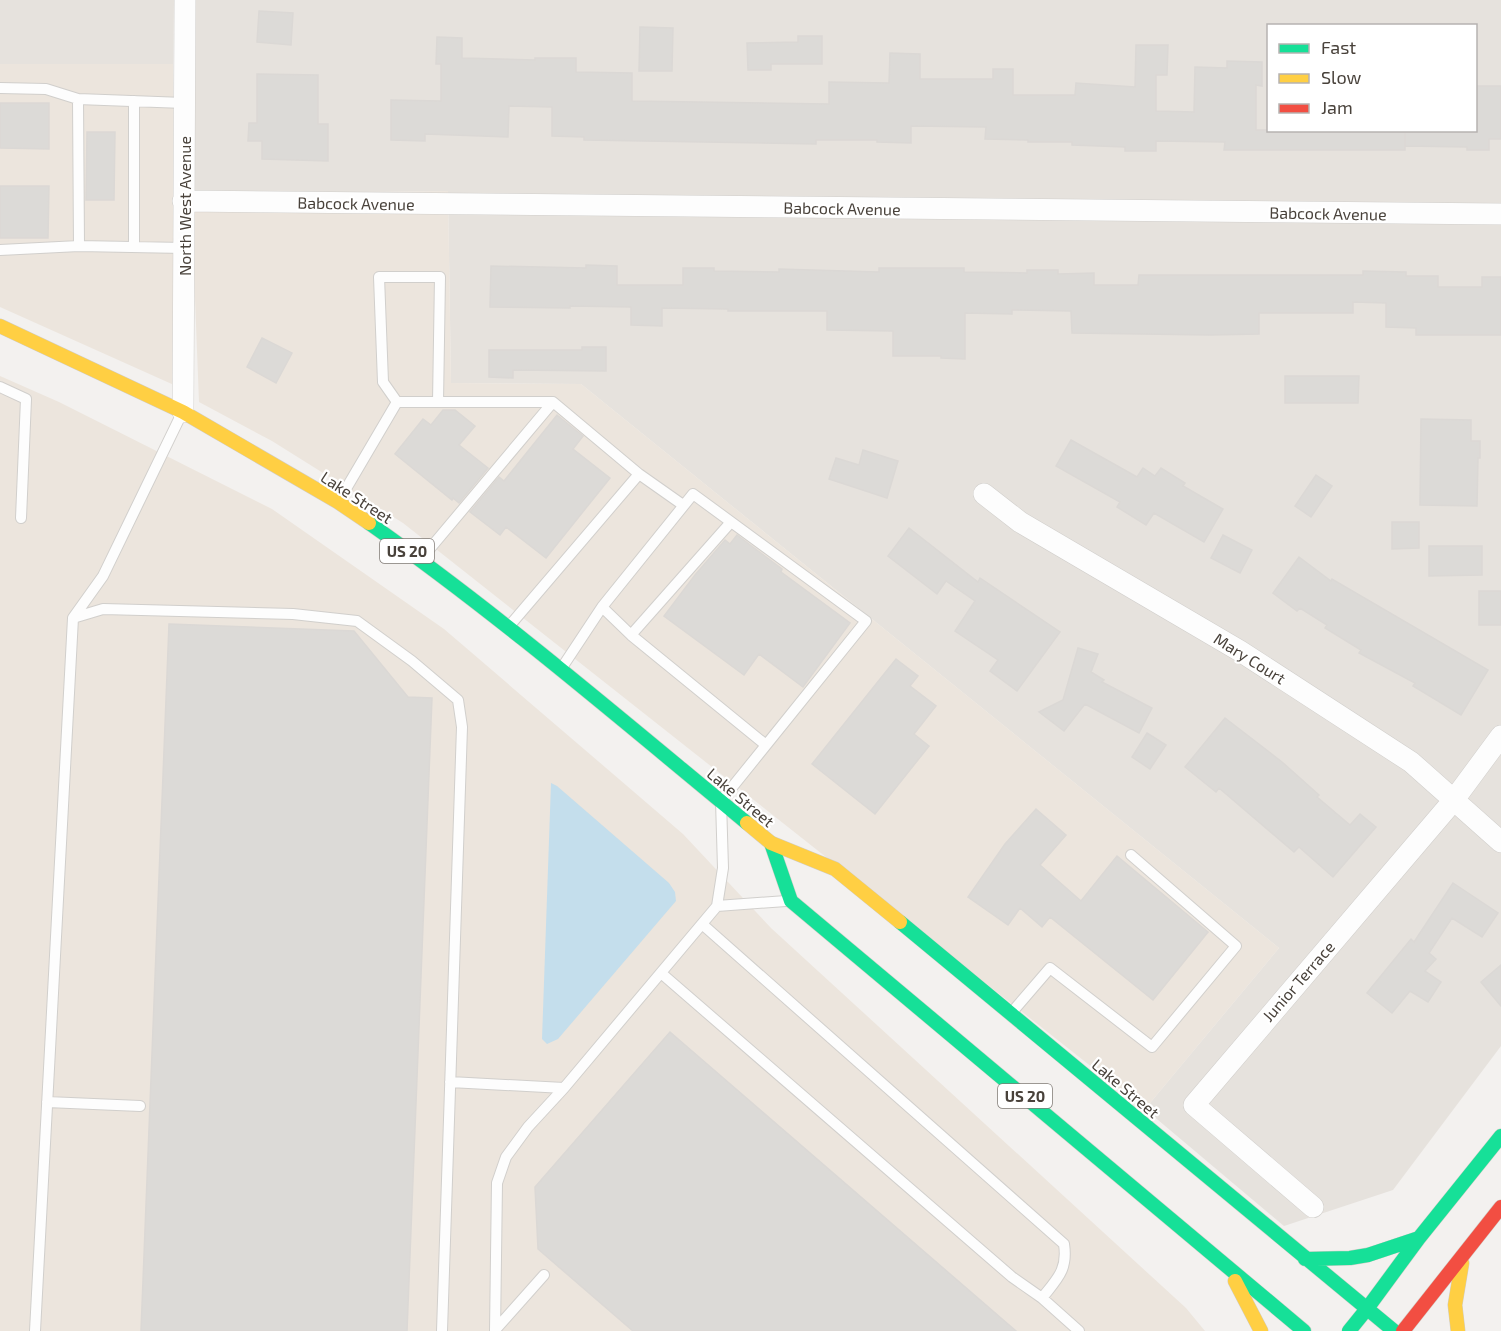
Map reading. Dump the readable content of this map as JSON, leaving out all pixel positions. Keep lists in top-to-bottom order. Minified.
{"streets":{"main road":["Lake Street","US 20"],"street":["Babcock Avenue","North West Avenue","Mary Court","Junior Terrace"]},"crossings":[["Babcock Avenue","North West Avenue"],["North West Avenue","Lake Street"],["Lake Street","US 20"],["Mary Court","Junior Terrace"]],"legend":["Fast","Slow","Jam"]}
